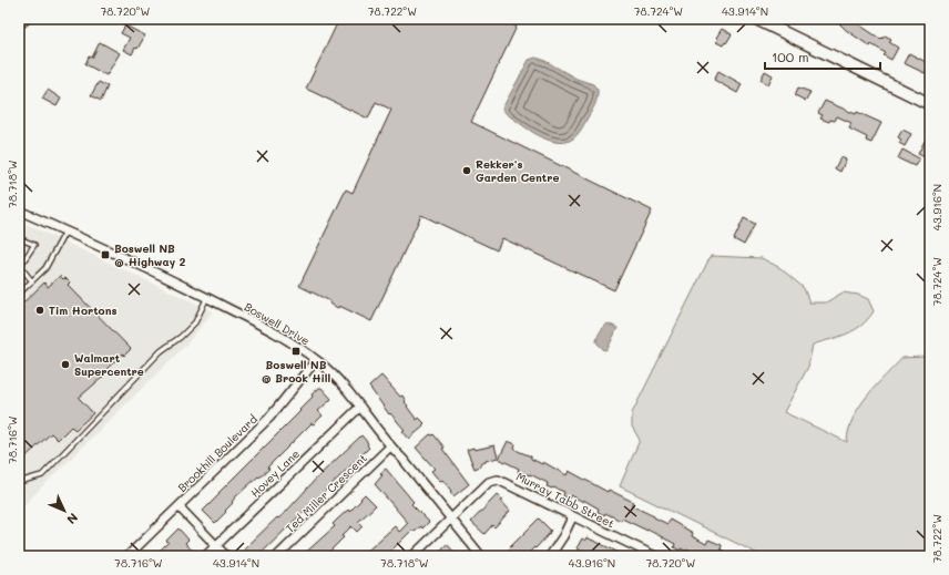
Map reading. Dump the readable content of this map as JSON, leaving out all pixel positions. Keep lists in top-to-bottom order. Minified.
{"streets":{"street":["Boswell Drive","Brookhill Boulevard","Hovey Lane","Ted Miller Crescent","Murray Tabb Street"]},"crossings":[["Boswell Drive","Brookhill Boulevard"],["Boswell Drive","Hovey Lane"],["Boswell Drive","Ted Miller Crescent"],["Boswell Drive","Murray Tabb Street"]],"places":{"other":["Rekker's Garden Centre","Tim Hortons","Walmart Supercentre"],"transit":["Boswell NB @ Highway 2","Boswell NB @ Brook Hill"]},"scale_bar":"100 m","north":"bottom right","coordinates":["78.720°W","78.722°W","78.724°W","43.914°N","78.718°W","43.916°N","78.716°W"]}
